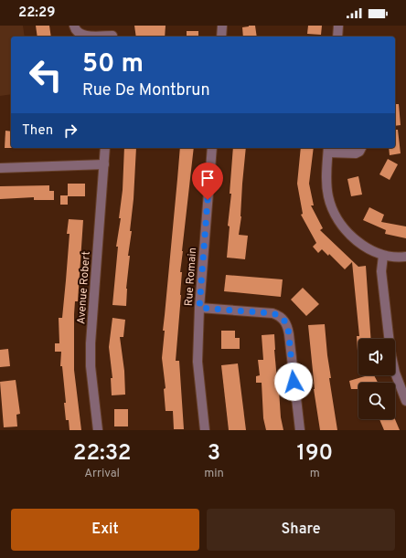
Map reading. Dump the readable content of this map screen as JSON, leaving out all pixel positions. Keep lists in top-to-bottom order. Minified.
{"streets":{"street":["Rue Romain","Avenue Robert"]},"page":{"status":"22:29","turn":["50 m","Rue De Montbrun"],"then":"Then","eta":["22:32","Arrival","3","min","190","m"],"buttons":["Exit","Share"]}}
